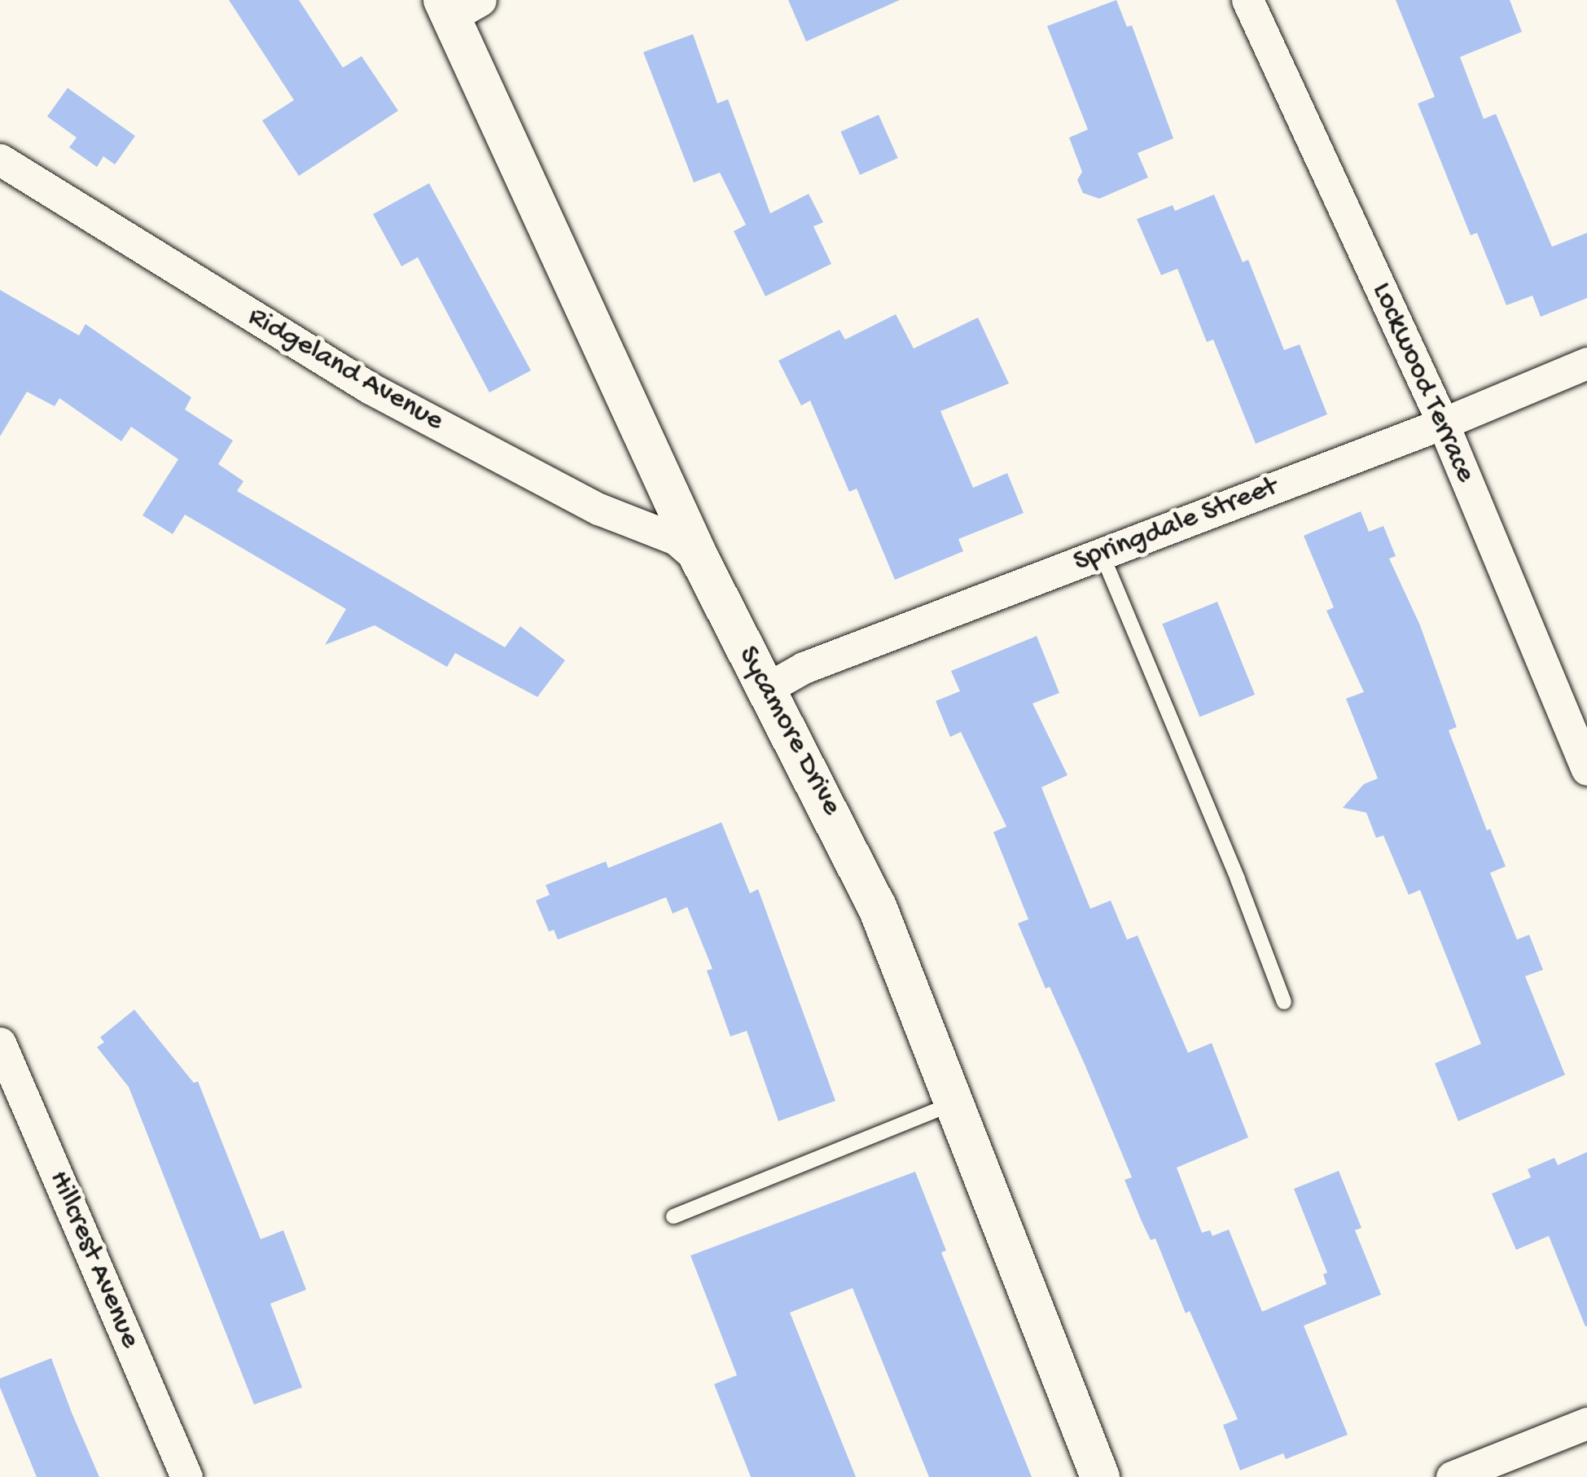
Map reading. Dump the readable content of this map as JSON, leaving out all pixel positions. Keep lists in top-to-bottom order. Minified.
{"streets":{"street":["Ridgeland Avenue","Lockwood Terrace","Springdale Street","Sycamore Drive","Hillcrest Avenue"]},"crossings":[["Ridgeland Avenue","Sycamore Drive"],["Lockwood Terrace","Springdale Street"],["Springdale Street","Sycamore Drive"]]}
